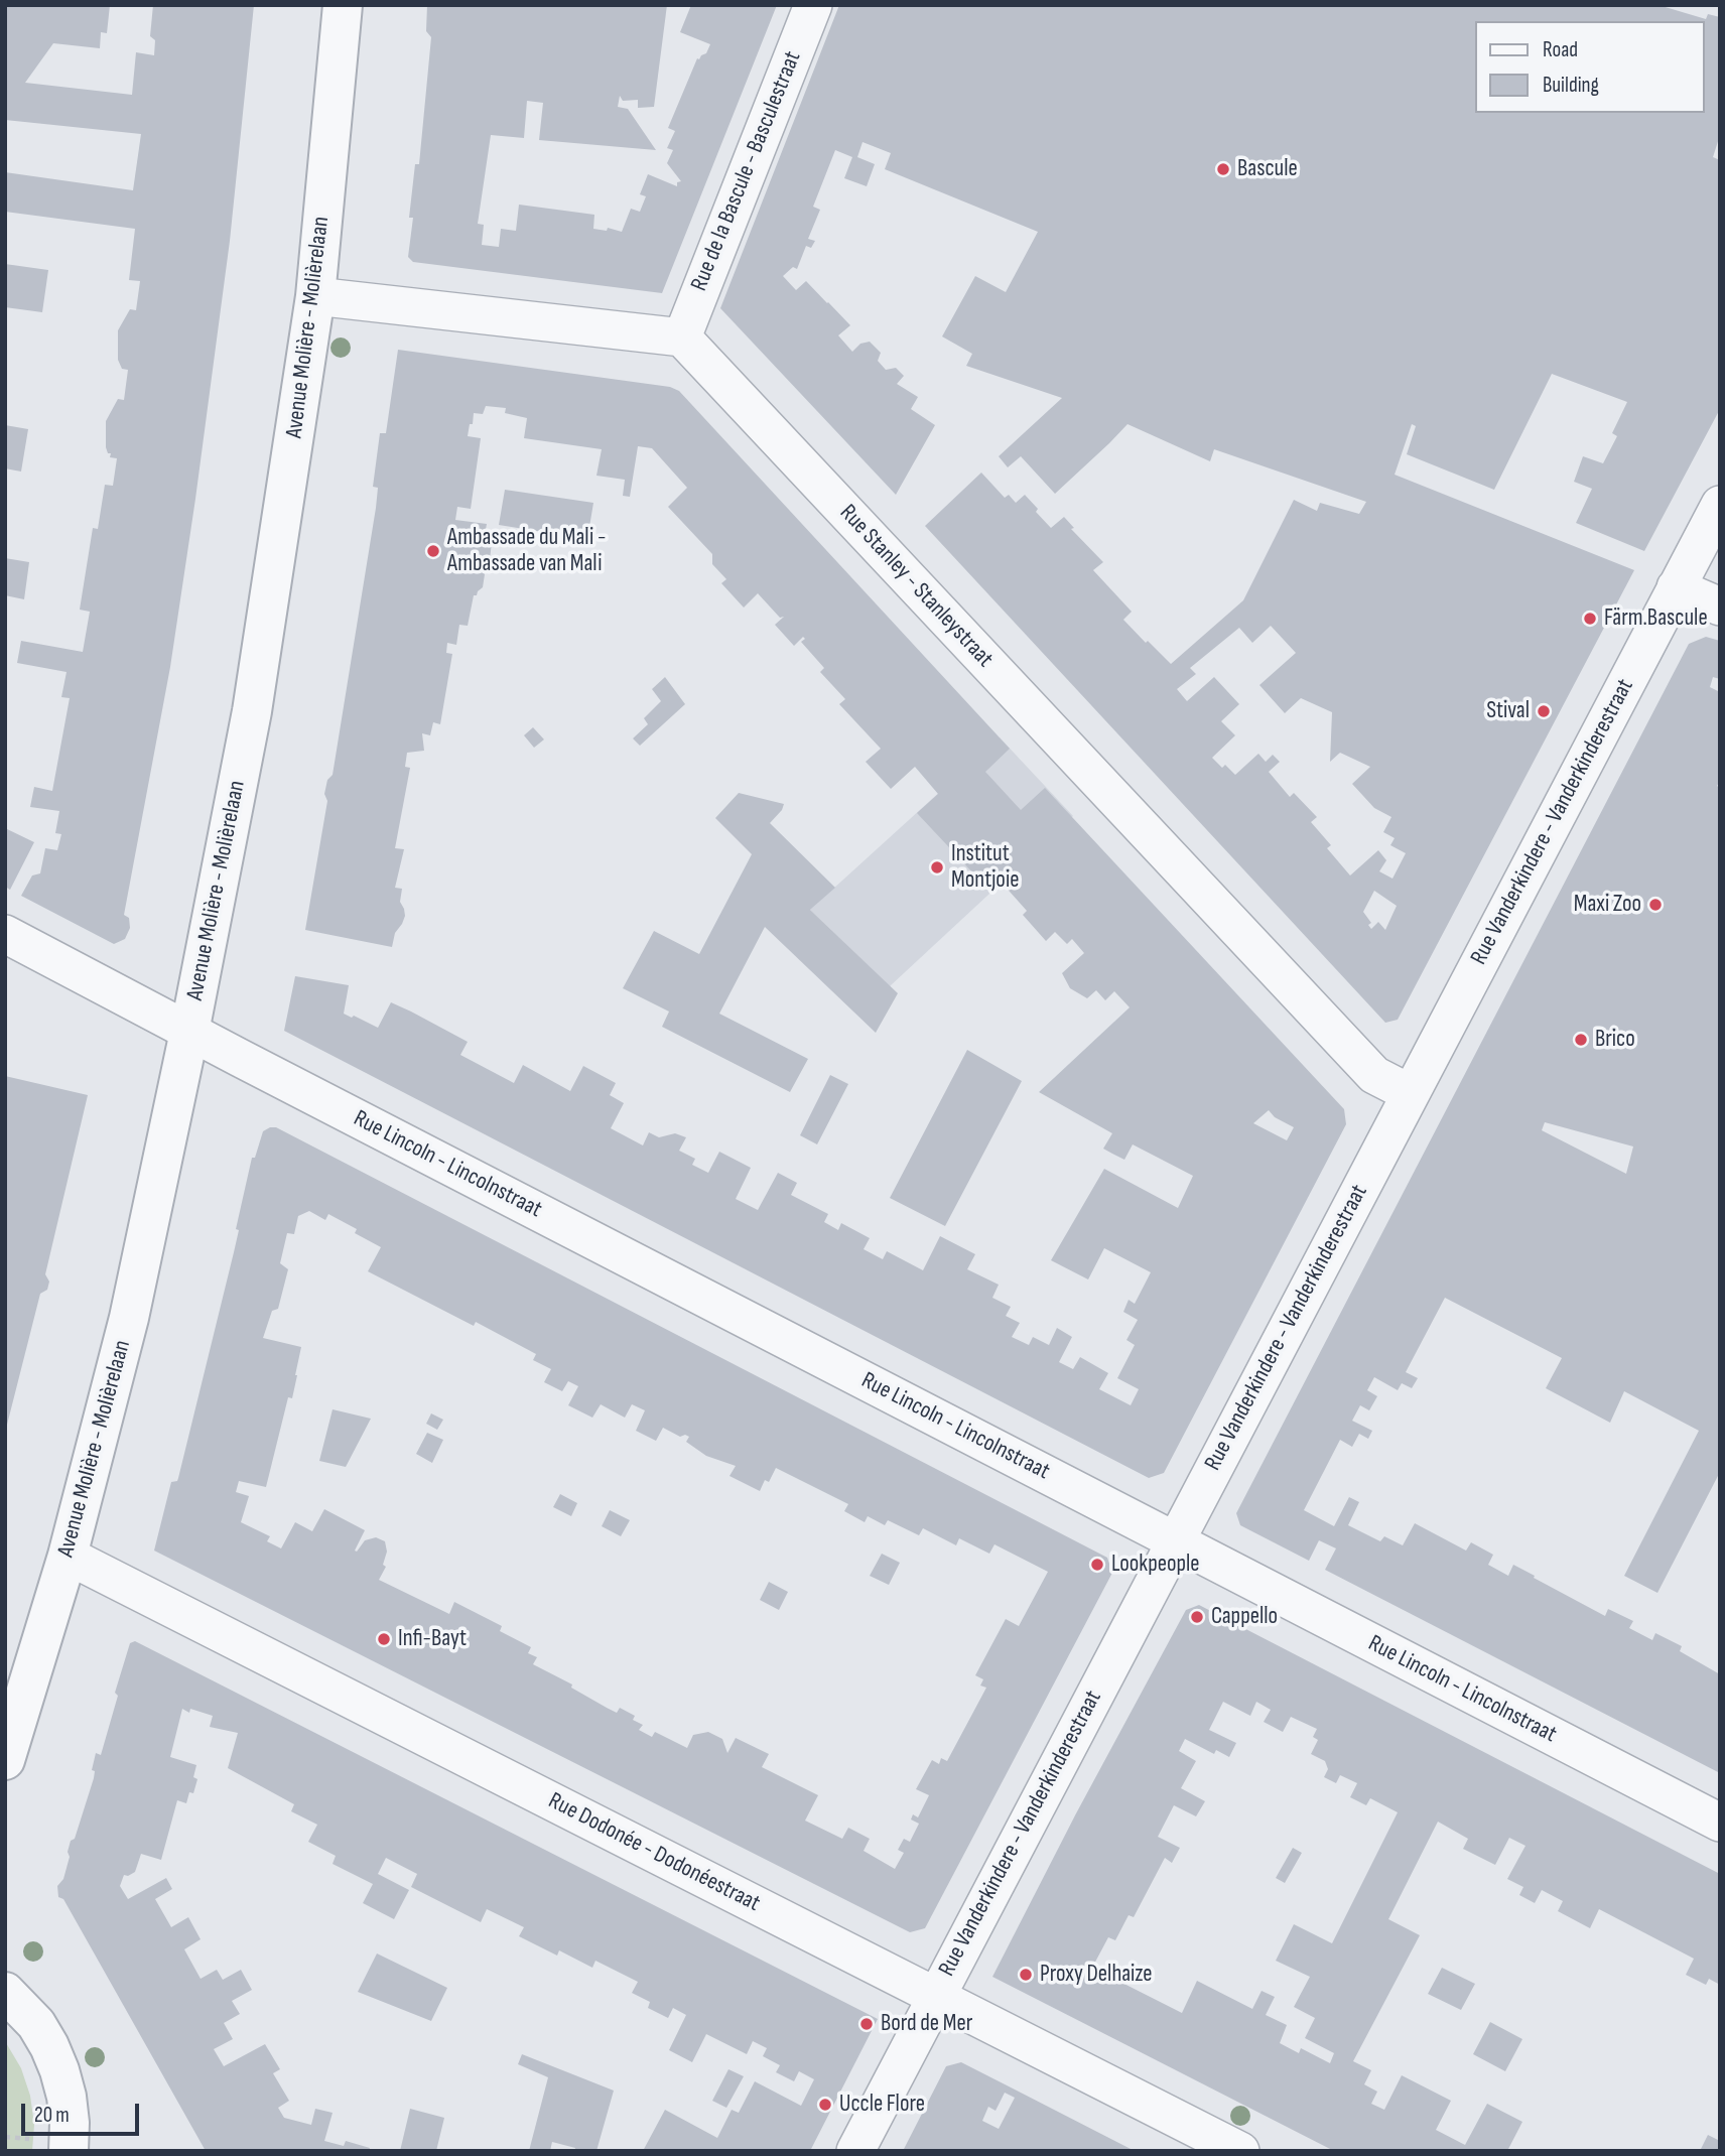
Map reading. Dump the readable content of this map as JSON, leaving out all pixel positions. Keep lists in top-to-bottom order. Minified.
{"streets":{"street":["Rue de la Bascule - Basculestraat","Avenue Molière - Molièrelaan","Rue Stanley - Stanleystraat","Rue Vanderkindere - Vanderkinderestraat","Rue Lincoln - Lincolnstraat","Rue Dodonée - Dodonéestraat"]},"crossings":[["Rue de la Bascule - Basculestraat","Rue Stanley - Stanleystraat"],["Avenue Molière - Molièrelaan","Rue Lincoln - Lincolnstraat"],["Avenue Molière - Molièrelaan","Rue Dodonée - Dodonéestraat"],["Rue Stanley - Stanleystraat","Rue Vanderkindere - Vanderkinderestraat"],["Rue Vanderkindere - Vanderkinderestraat","Rue Lincoln - Lincolnstraat"],["Rue Vanderkindere - Vanderkinderestraat","Rue Dodonée - Dodonéestraat"]],"places":["Bascule","Ambassade du Mali - Ambassade van Mali","Färm.Bascule","Stival","Institut Montjoie","Maxi Zoo","Brico","Lookpeople","Cappello","Infi-Bayt","Proxy Delhaize","Bord de Mer","Uccle Flore"],"legend":["Road","Building"],"scale_bar":"20 m"}
